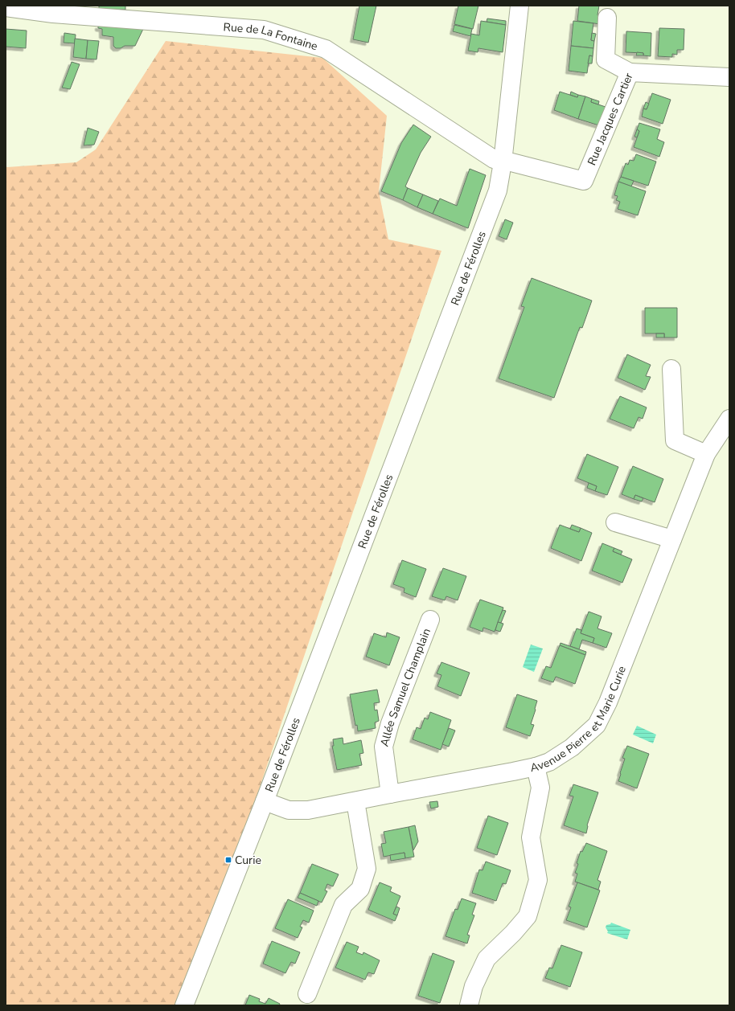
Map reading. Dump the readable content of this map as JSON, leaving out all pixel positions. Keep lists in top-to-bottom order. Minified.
{"streets":{"street":["Rue de La Fontaine","Rue Jacques Cartier","Rue de Férolles","Allée Samuel Champlain","Avenue Pierre et Marie Curie"]},"crossings":[["Rue de La Fontaine","Rue Jacques Cartier"],["Rue de La Fontaine","Rue de Férolles"],["Rue Jacques Cartier","Rue de Férolles"],["Rue de Férolles","Avenue Pierre et Marie Curie"],["Allée Samuel Champlain","Avenue Pierre et Marie Curie"]],"places":{"transit":["Curie"]}}
